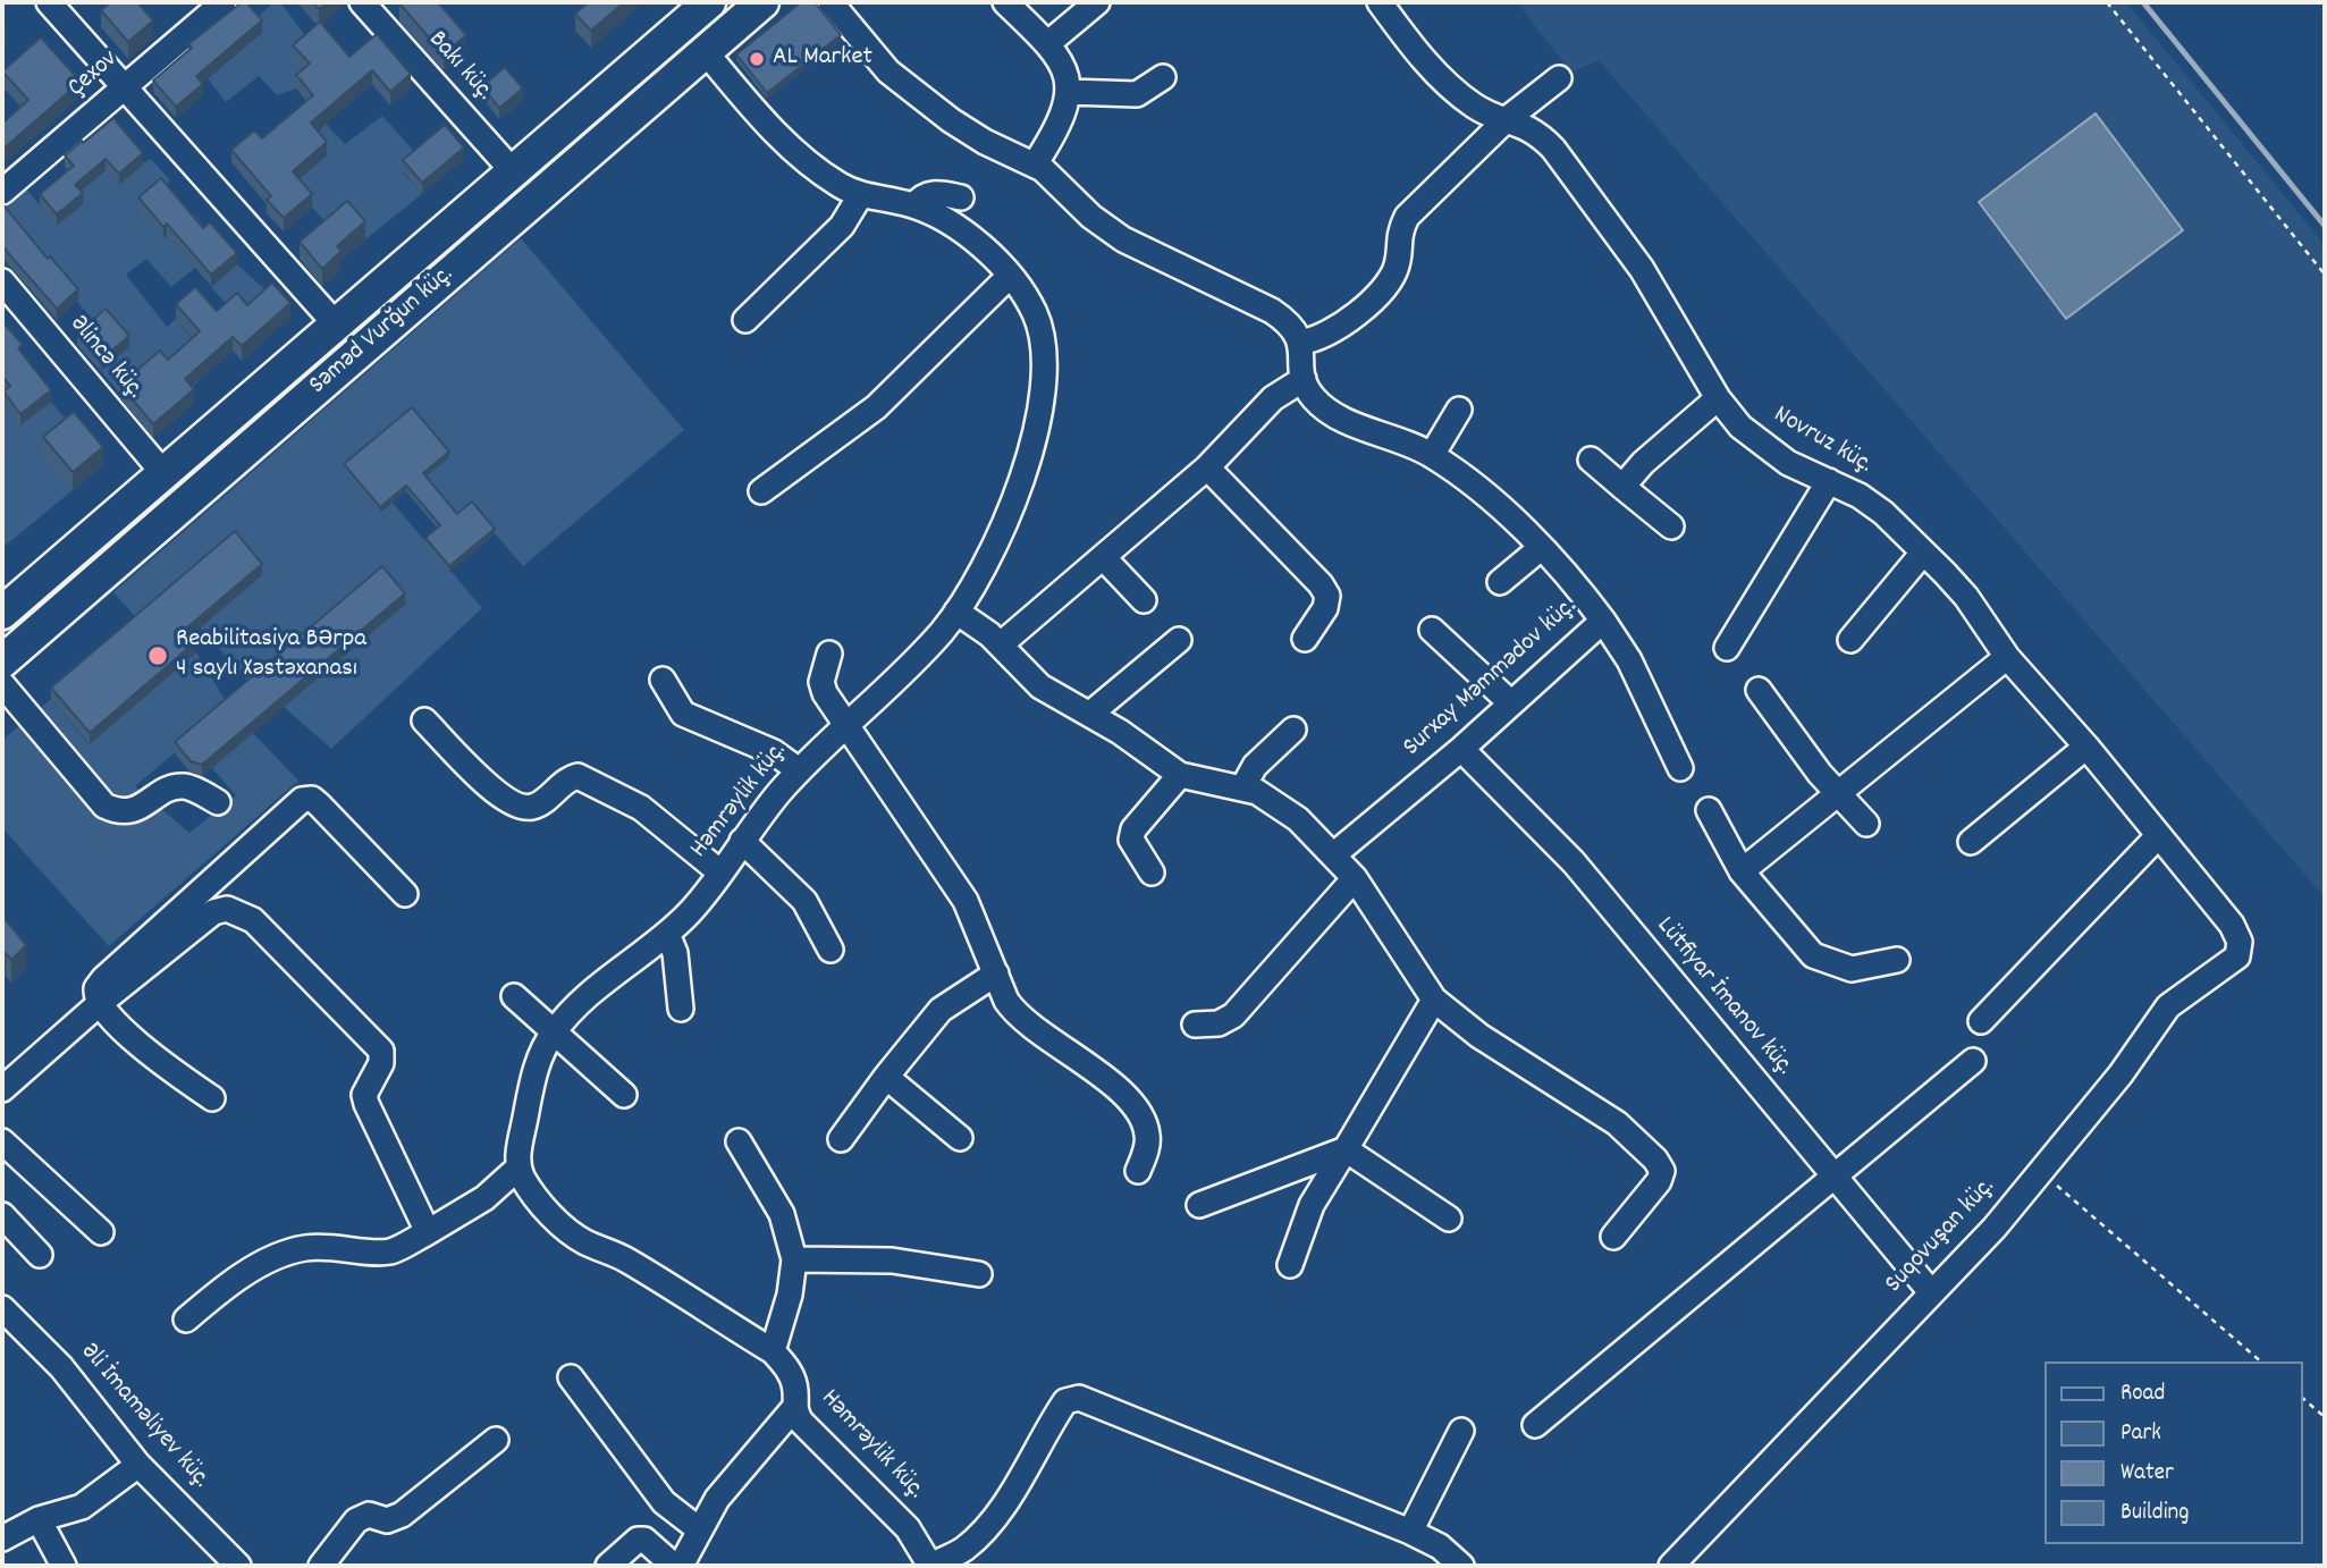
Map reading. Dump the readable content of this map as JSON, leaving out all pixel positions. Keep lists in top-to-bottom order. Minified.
{"streets":{"main road":["Səməd Vurğun küç."],"street":["Bakı küç.","Çexov","Əlincə küç.","Novruz küç.","Surxay Məmmədov küç.","Həmrəylik küç.","Lütfiyar İmanov küç.","Suqovuşan küç.","Əli İmaməliyev küç."]},"crossings":[["Bakı küç.","Səməd Vurğun küç."],["Səməd Vurğun küç.","Əlincə küç."],["Səməd Vurğun küç.","Həmrəylik küç."],["Novruz küç.","Suqovuşan küç."],["Surxay Məmmədov küç.","Lütfiyar İmanov küç."],["Lütfiyar İmanov küç.","Suqovuşan küç."]],"places":["AL Market","Reabilitasiya Bәrpa 4 saylı Xəstəxanası"],"legend":["Road","Park","Water","Building"]}
